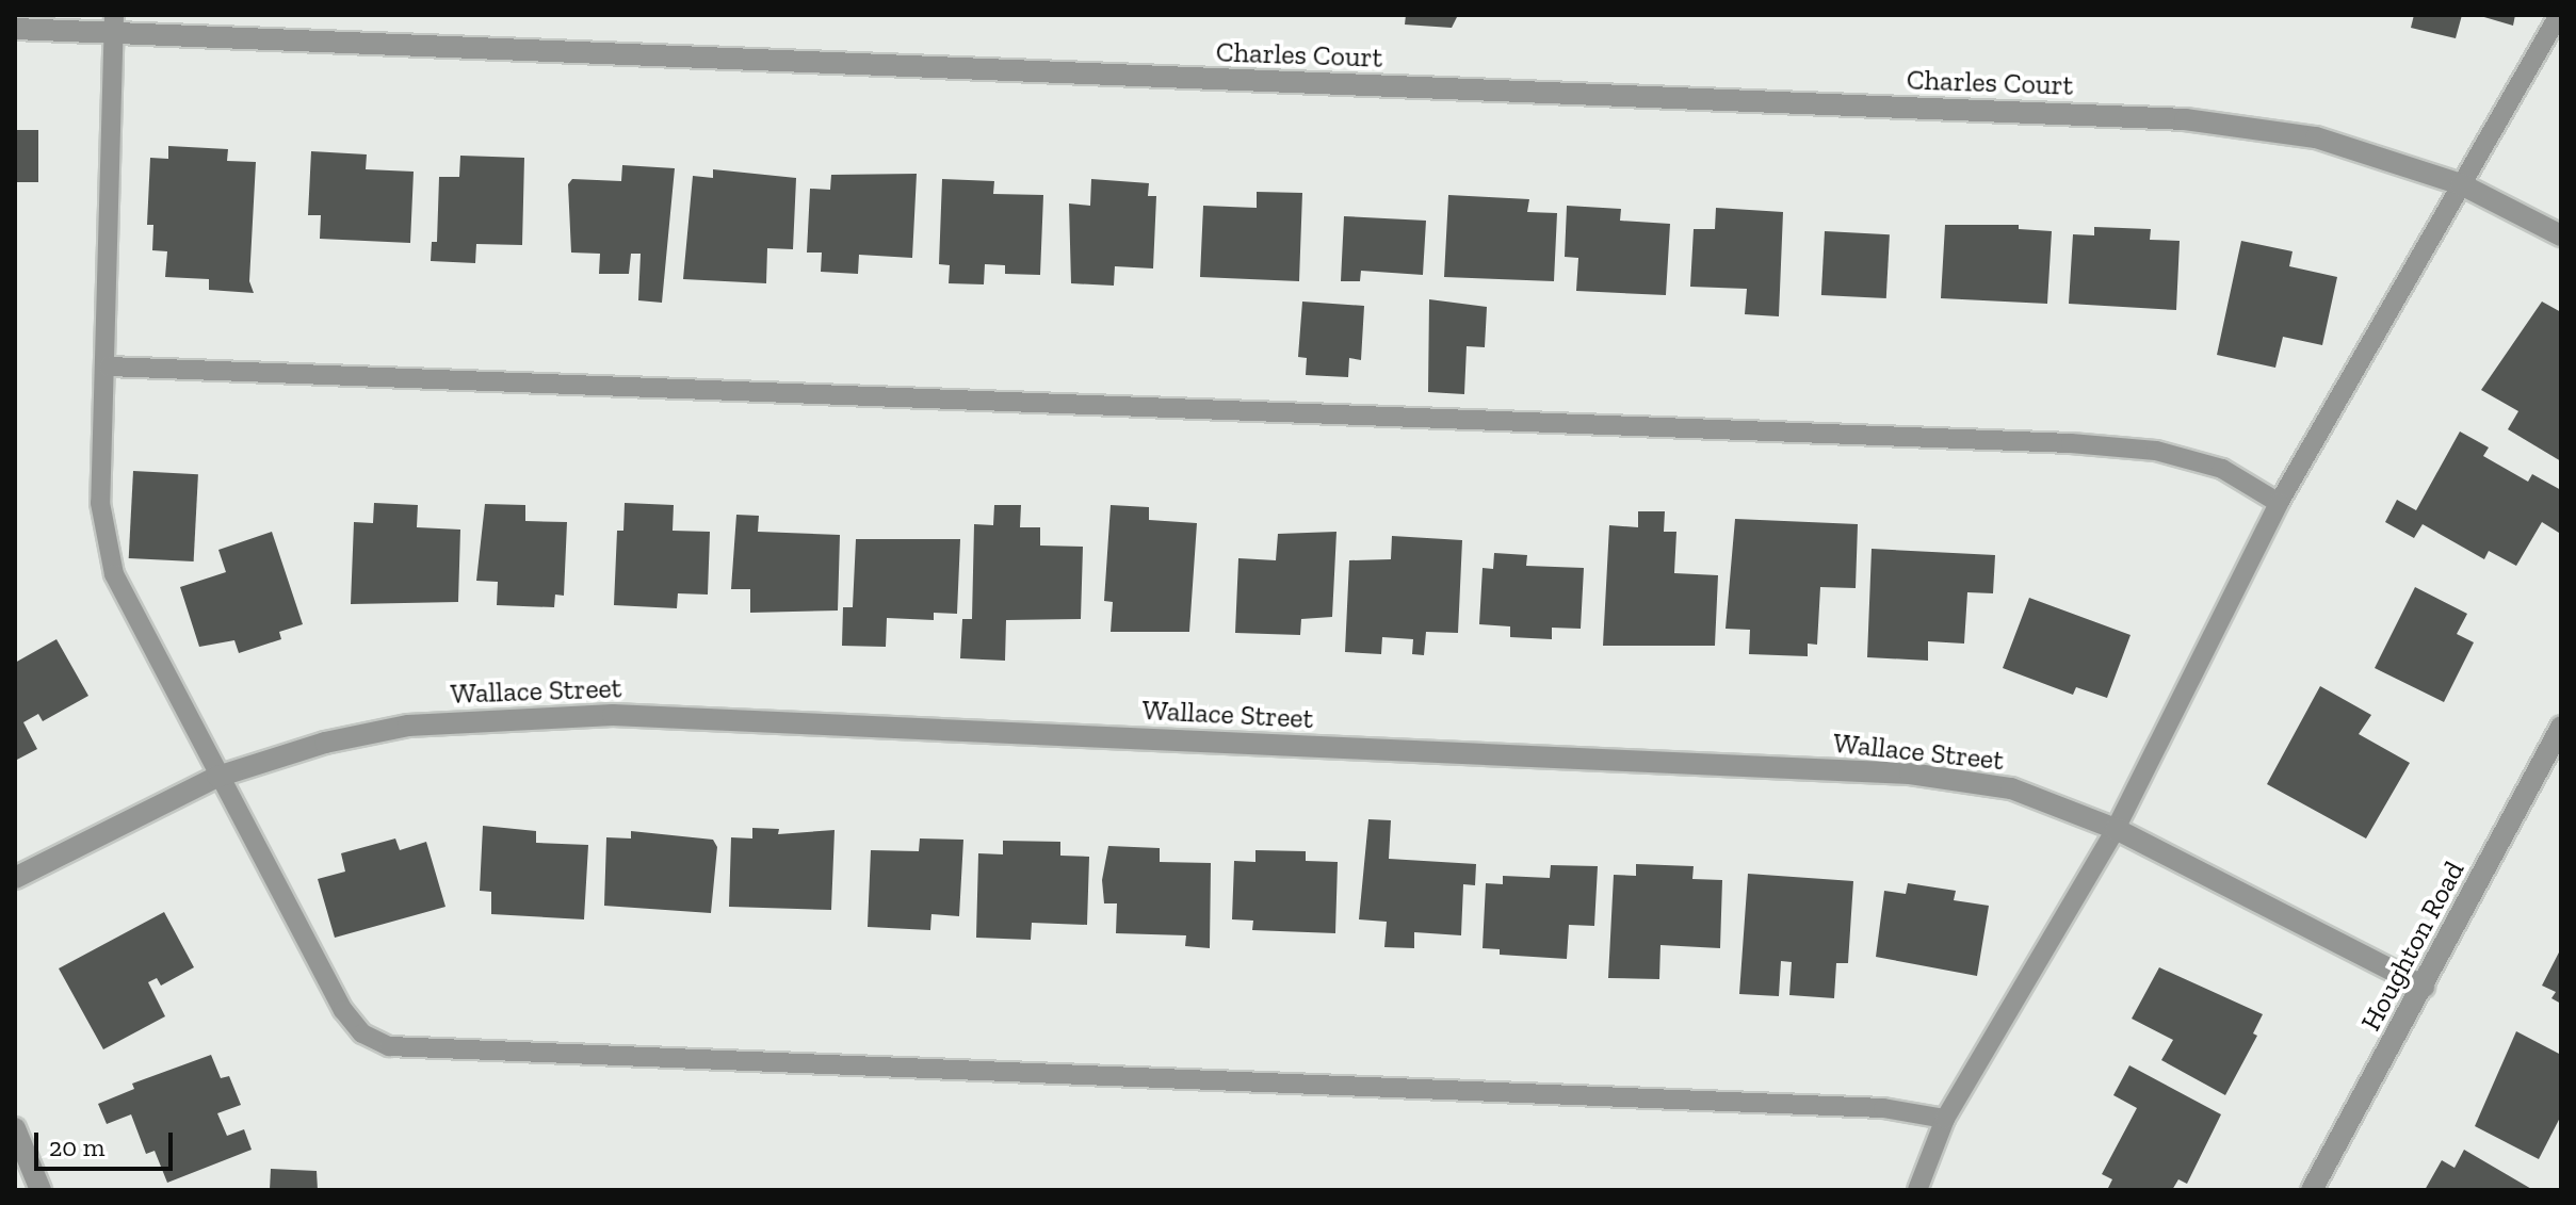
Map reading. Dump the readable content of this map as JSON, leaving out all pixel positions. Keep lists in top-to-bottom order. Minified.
{"streets":{"street":["Charles Court","Wallace Street","Houghton Road"]},"crossings":[["Wallace Street","Houghton Road"]],"scale_bar":"20 m"}
